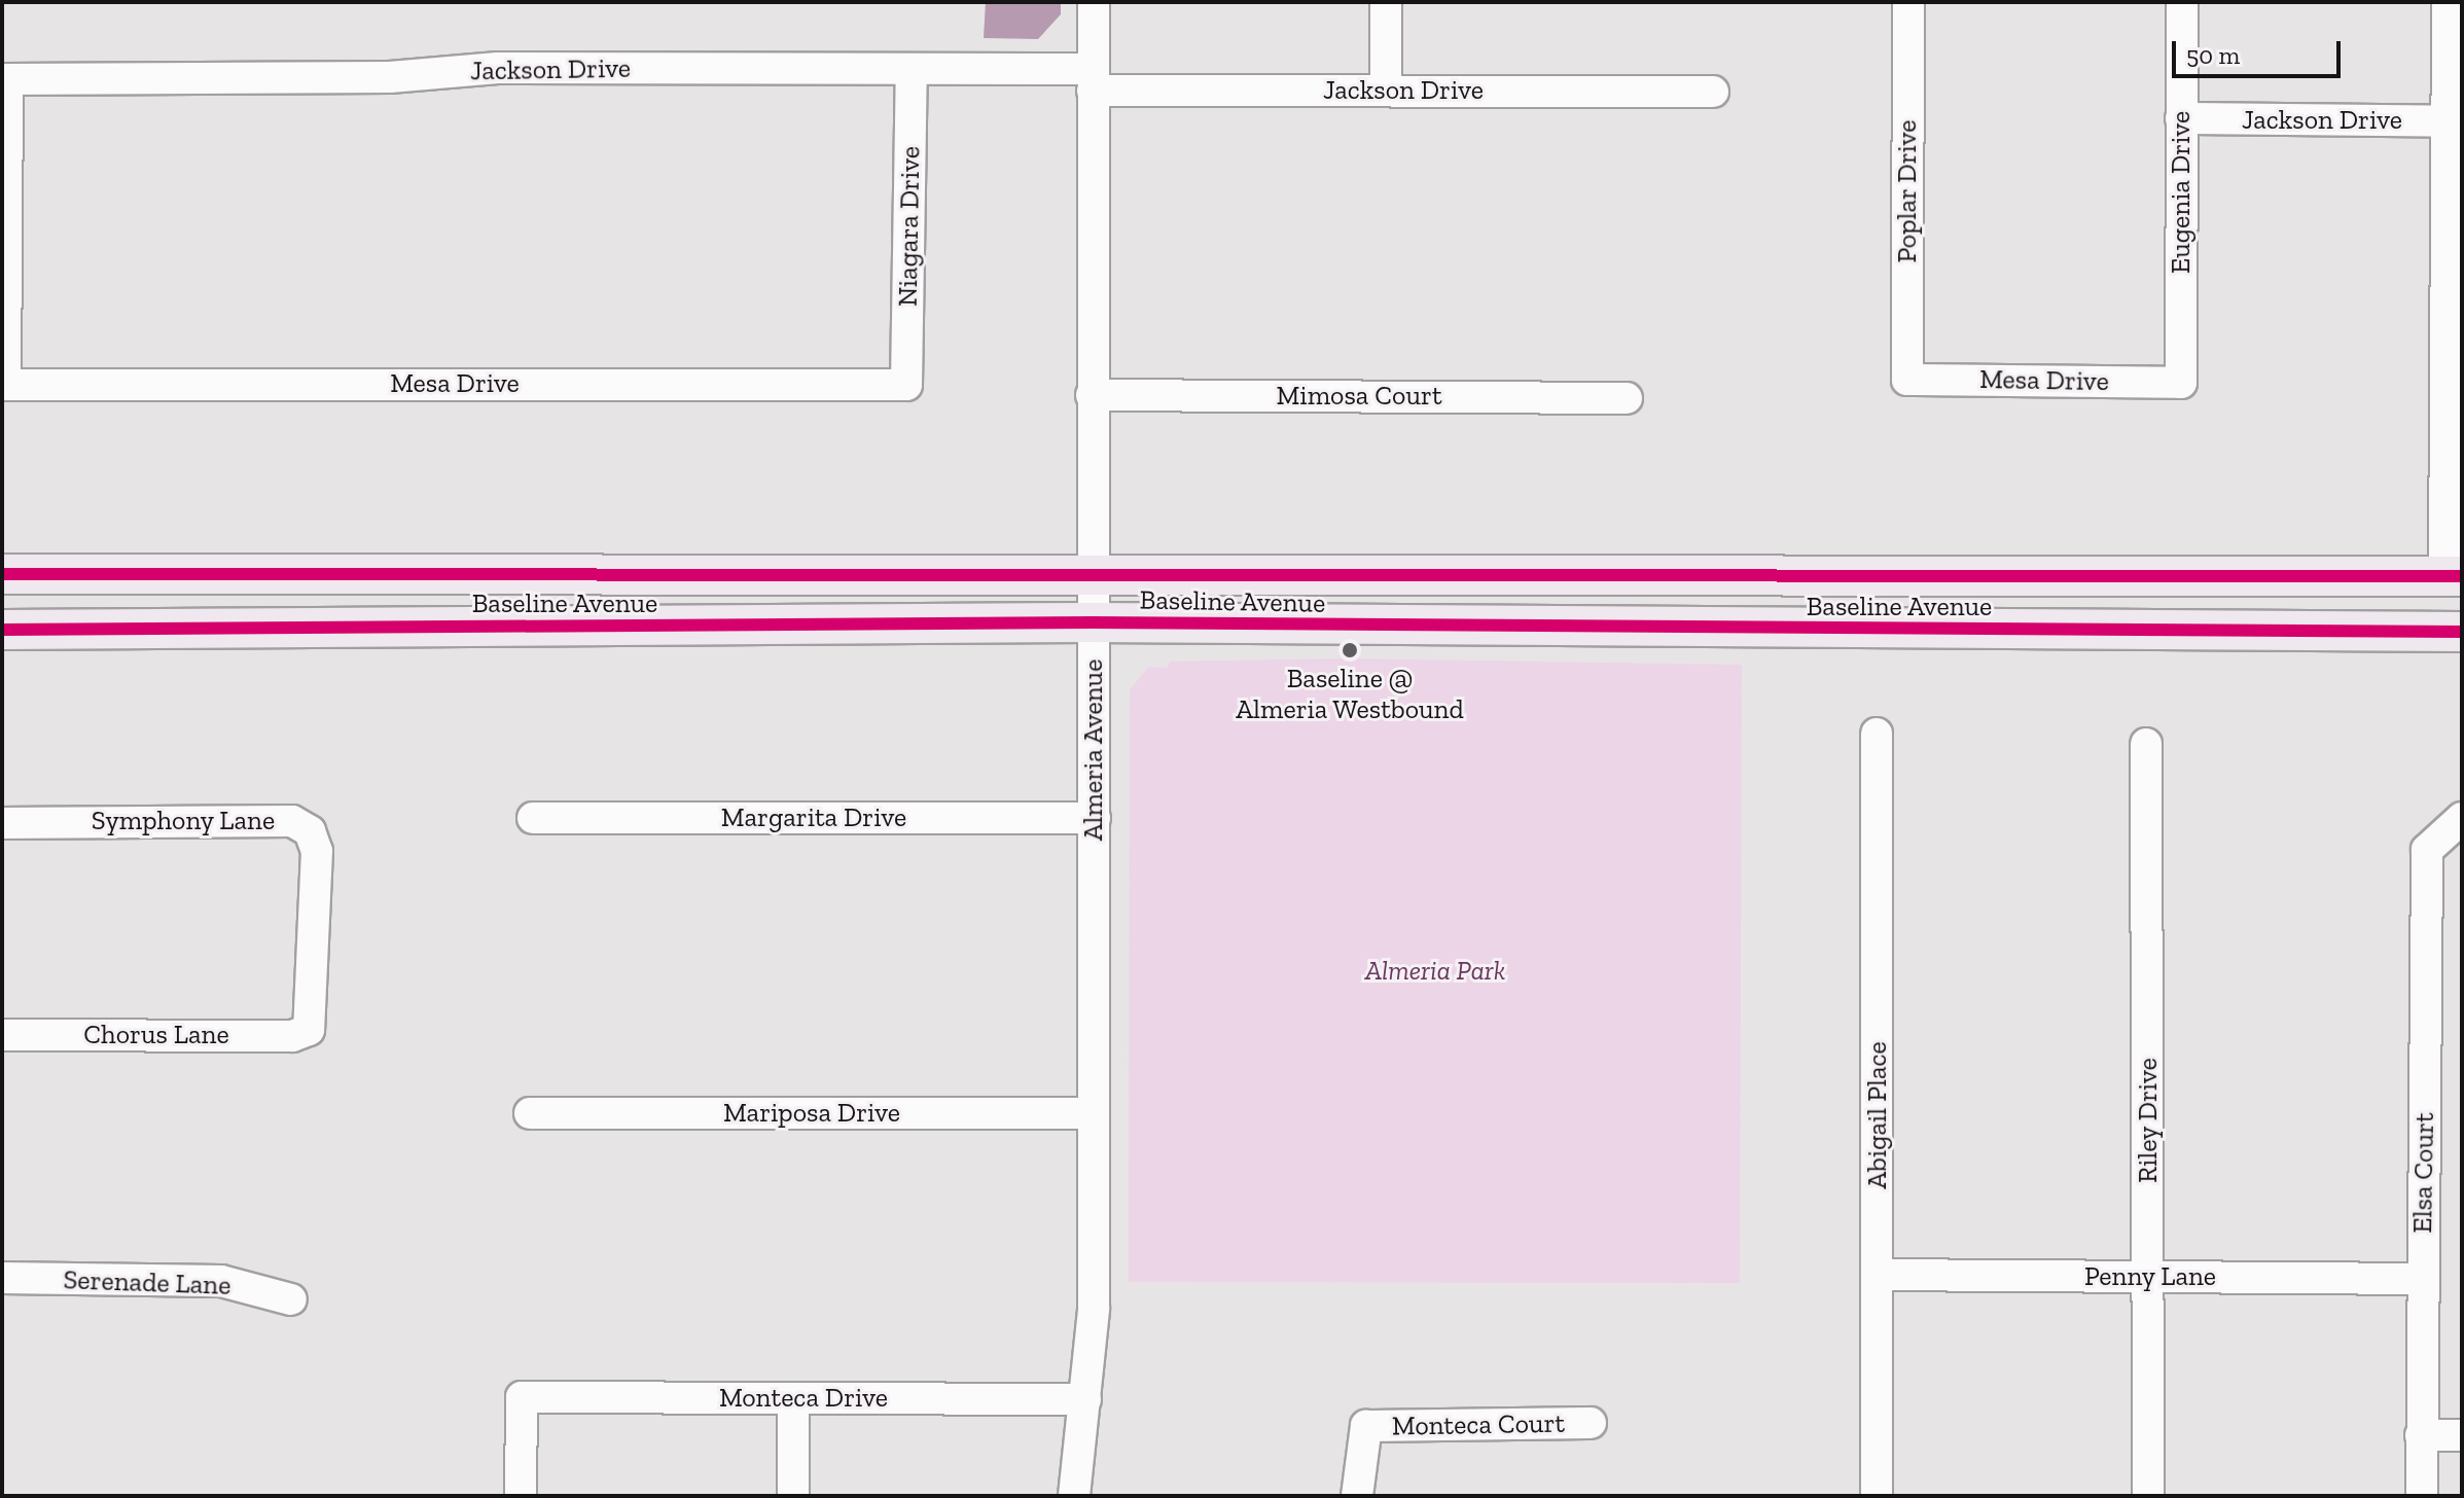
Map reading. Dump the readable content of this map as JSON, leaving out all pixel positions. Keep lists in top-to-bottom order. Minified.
{"streets":{"main road":["Baseline Avenue"],"street":["Jackson Drive","Poplar Drive","Eugenia Drive","Niagara Drive","Mesa Drive","Mimosa Court","Almeria Avenue","Margarita Drive","Symphony Lane","Chorus Lane","Mariposa Drive","Abigail Place","Riley Drive","Elsa Court","Penny Lane","Serenade Lane","Monteca Drive","Monteca Court"]},"crossings":[["Jackson Drive","Eugenia Drive"],["Jackson Drive","Niagara Drive"],["Jackson Drive","Mesa Drive"],["Jackson Drive","Almeria Avenue"],["Poplar Drive","Mesa Drive"],["Eugenia Drive","Mesa Drive"],["Niagara Drive","Mesa Drive"],["Mimosa Court","Almeria Avenue"],["Baseline Avenue","Almeria Avenue"],["Almeria Avenue","Margarita Drive"],["Almeria Avenue","Mariposa Drive"],["Almeria Avenue","Monteca Drive"],["Symphony Lane","Chorus Lane"],["Abigail Place","Penny Lane"],["Riley Drive","Penny Lane"],["Elsa Court","Penny Lane"]],"parks":["Almeria Park"],"places":["Baseline @ Almeria Westbound"],"scale_bar":"50 m"}
